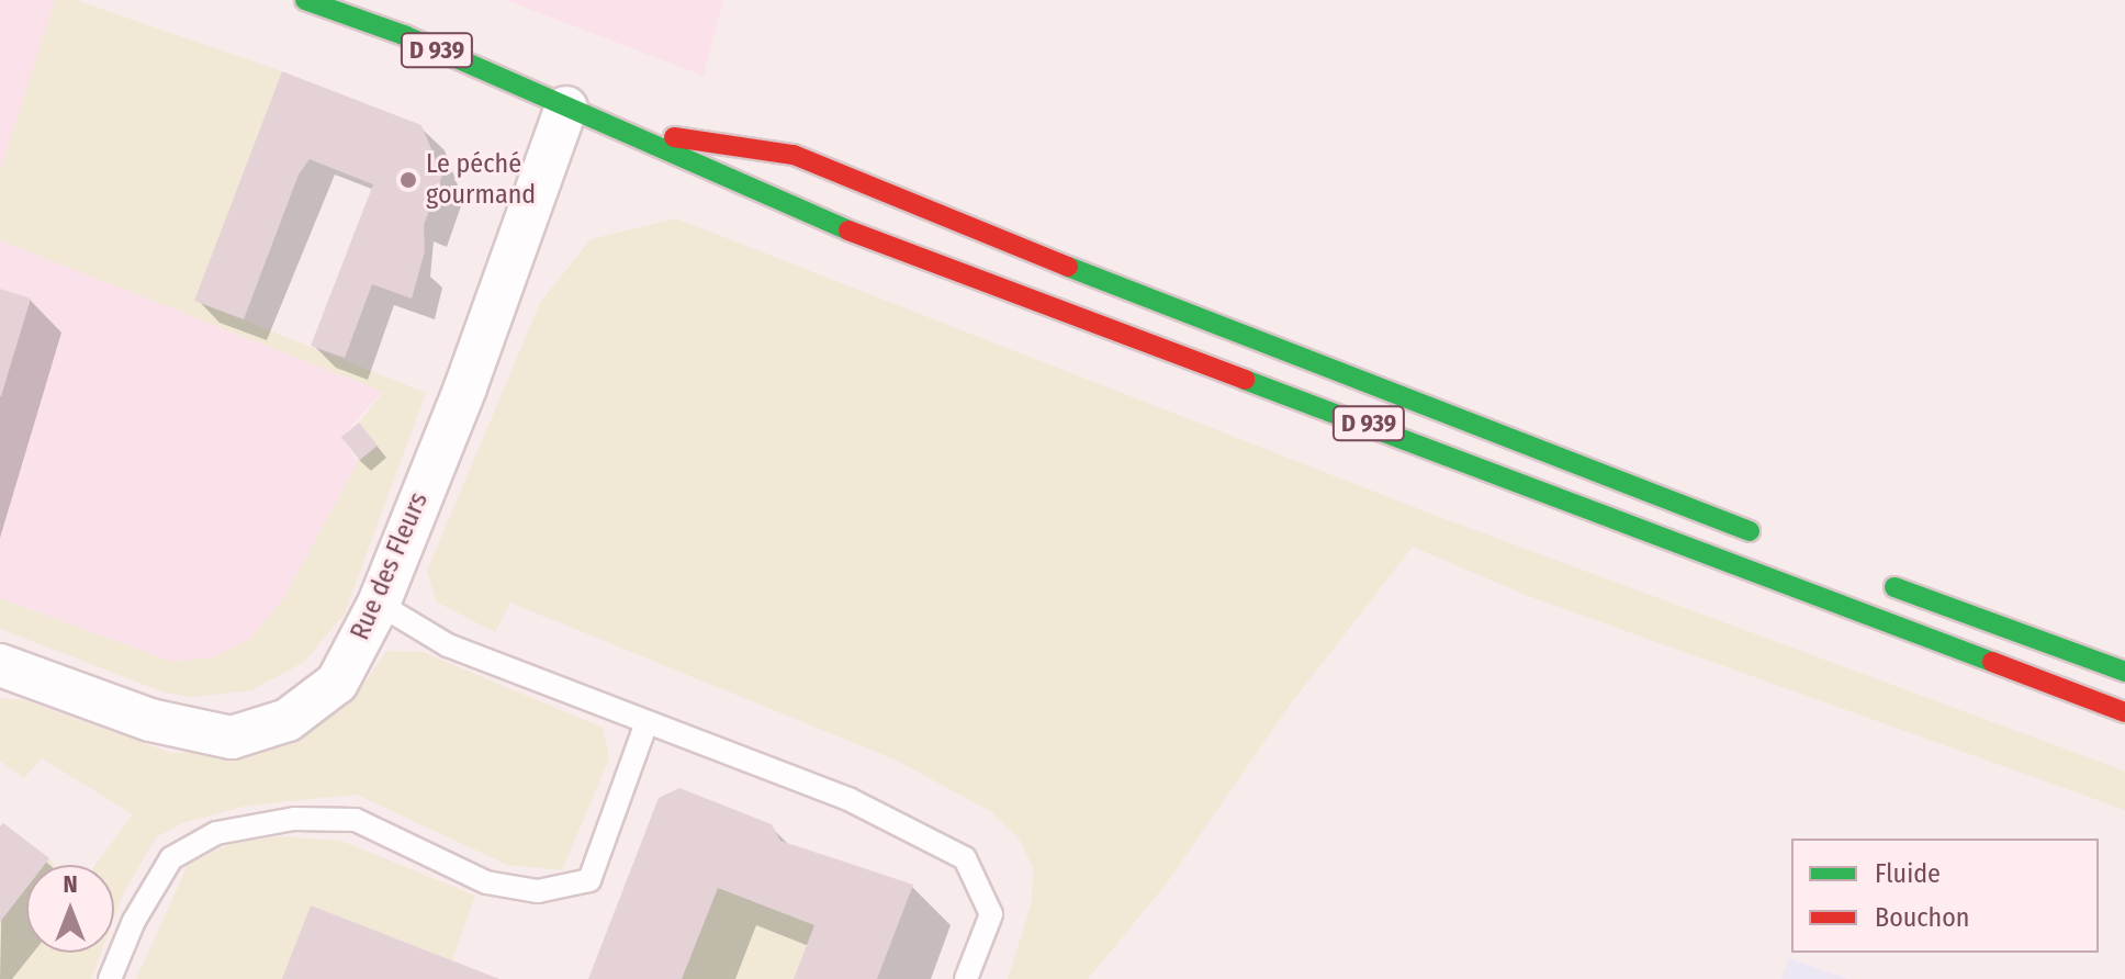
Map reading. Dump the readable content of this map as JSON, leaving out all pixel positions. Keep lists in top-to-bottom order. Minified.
{"streets":{"main road":["D 939"],"street":["Rue des Fleurs"]},"crossings":[["D 939","Rue des Fleurs"]],"places":["Le péché gourmand"],"legend":["Fluide","Bouchon"],"north":"top"}
